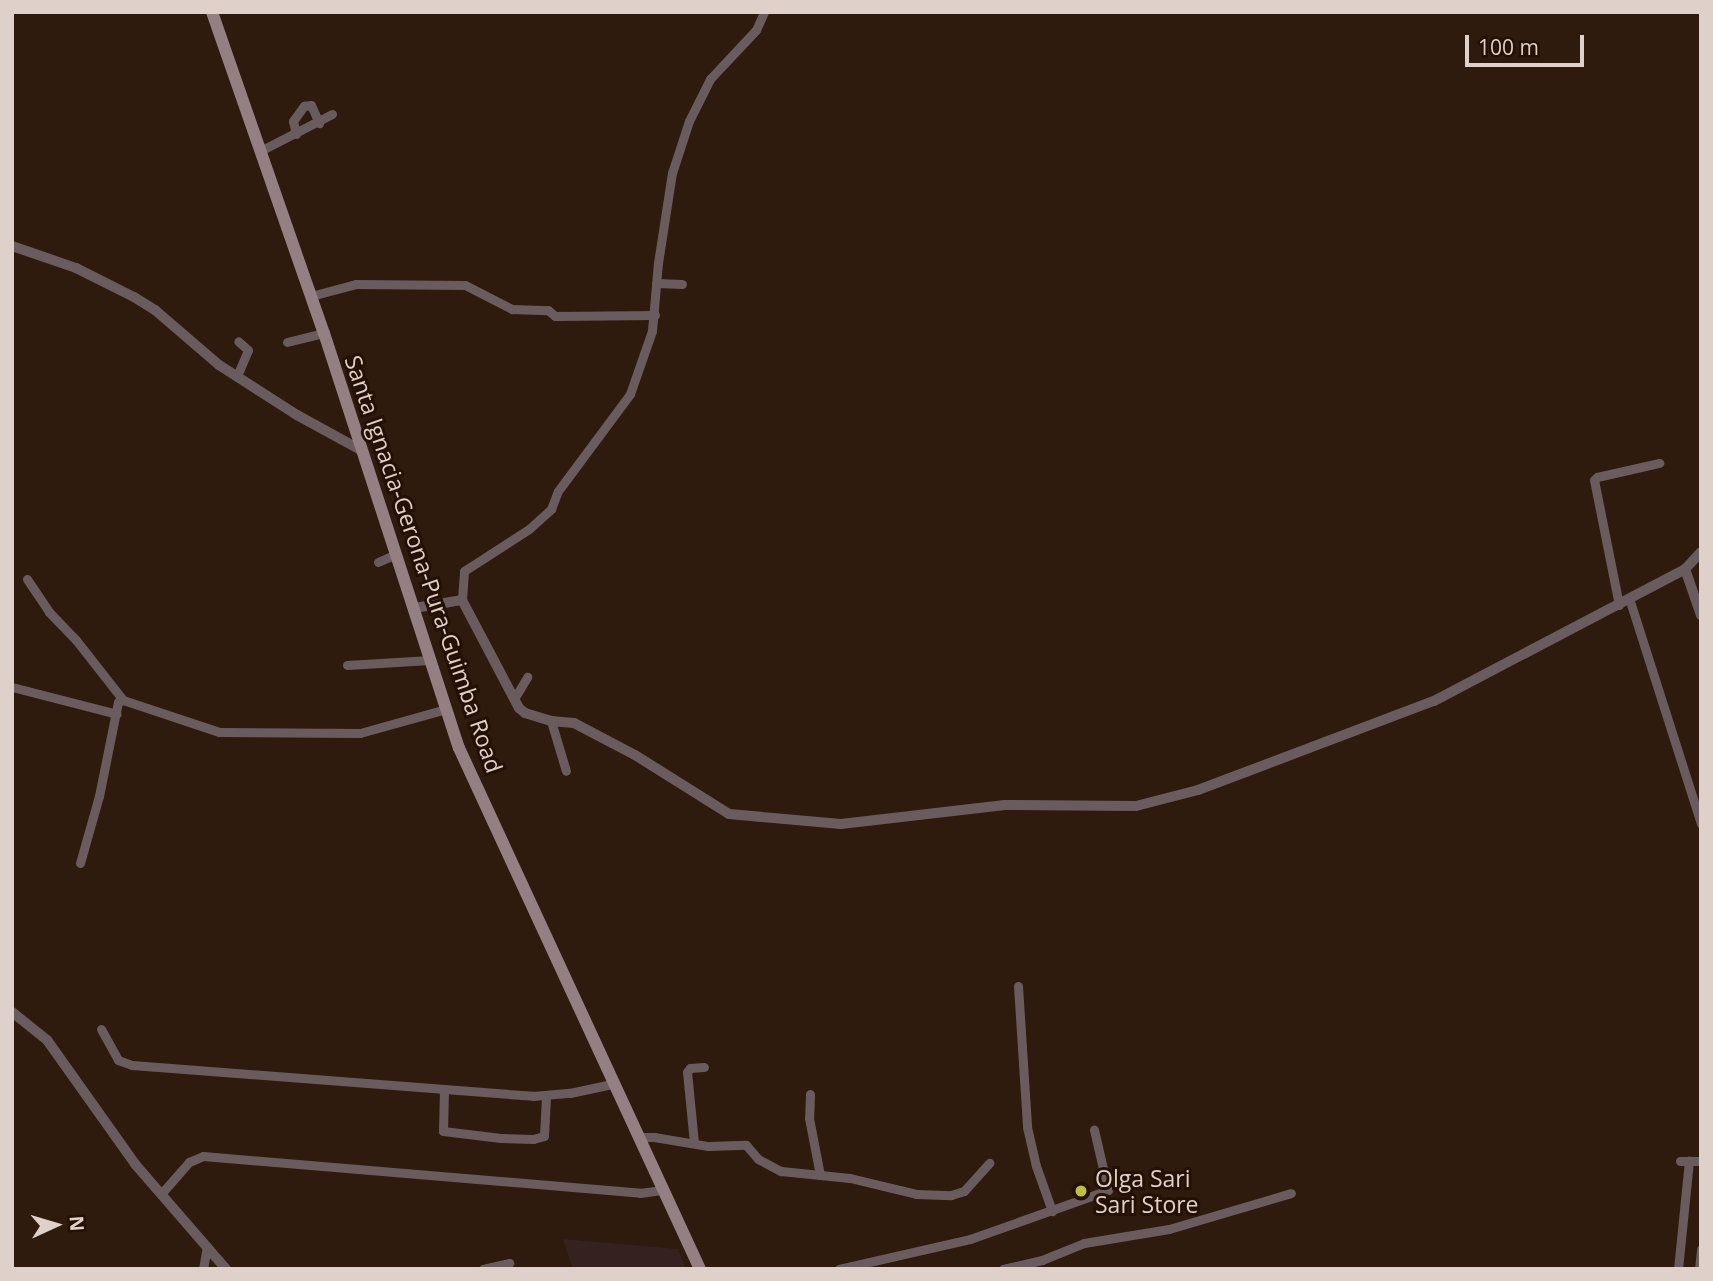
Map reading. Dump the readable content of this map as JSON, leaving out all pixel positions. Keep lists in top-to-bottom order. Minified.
{"streets":{"main road":["Santa Ignacia-Gerona-Pura-Guimba Road"]},"places":["Olga Sari Sari Store"],"scale_bar":"100 m","north":"right"}
